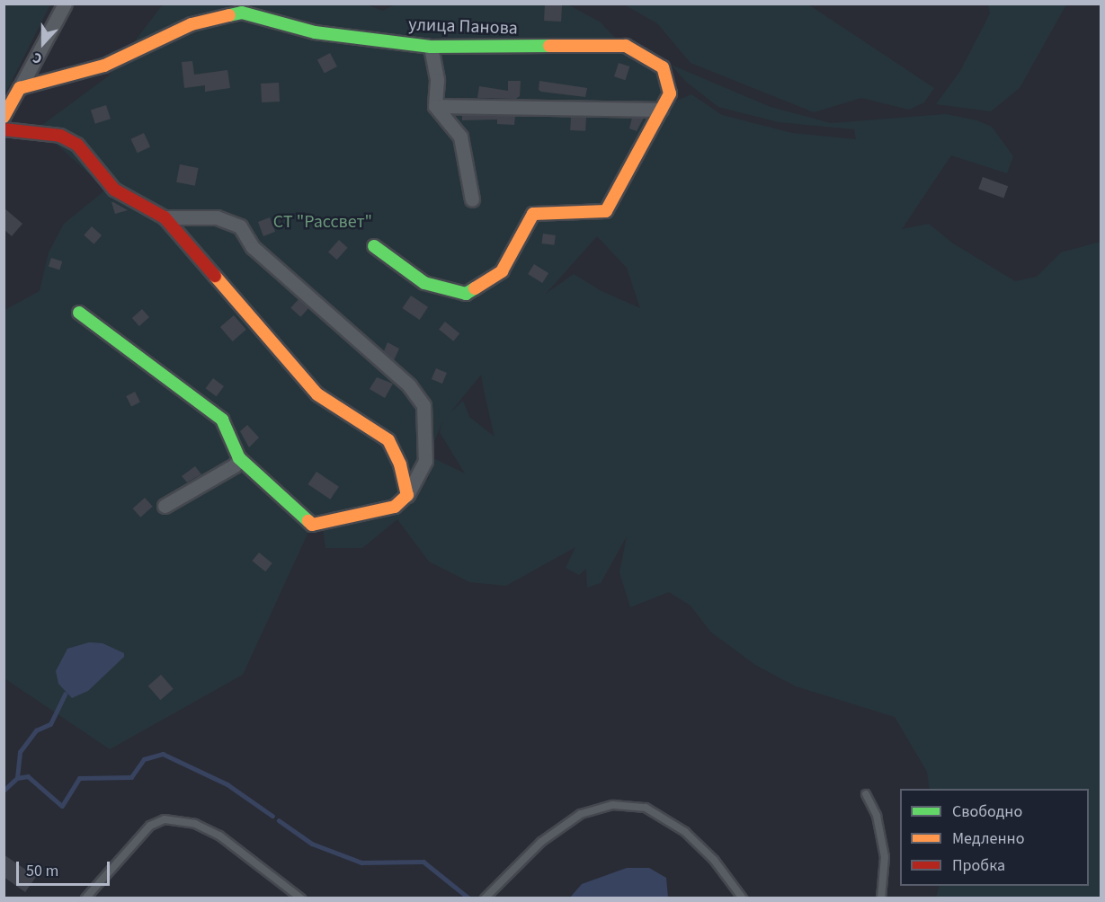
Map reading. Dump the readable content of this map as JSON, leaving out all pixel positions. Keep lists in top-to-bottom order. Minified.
{"streets":{"street":["улица Панова"]},"parks":["СТ \"Рассвет\""],"legend":["Свободно","Медленно","Пробка"],"scale_bar":"50 m","north":"bottom"}
